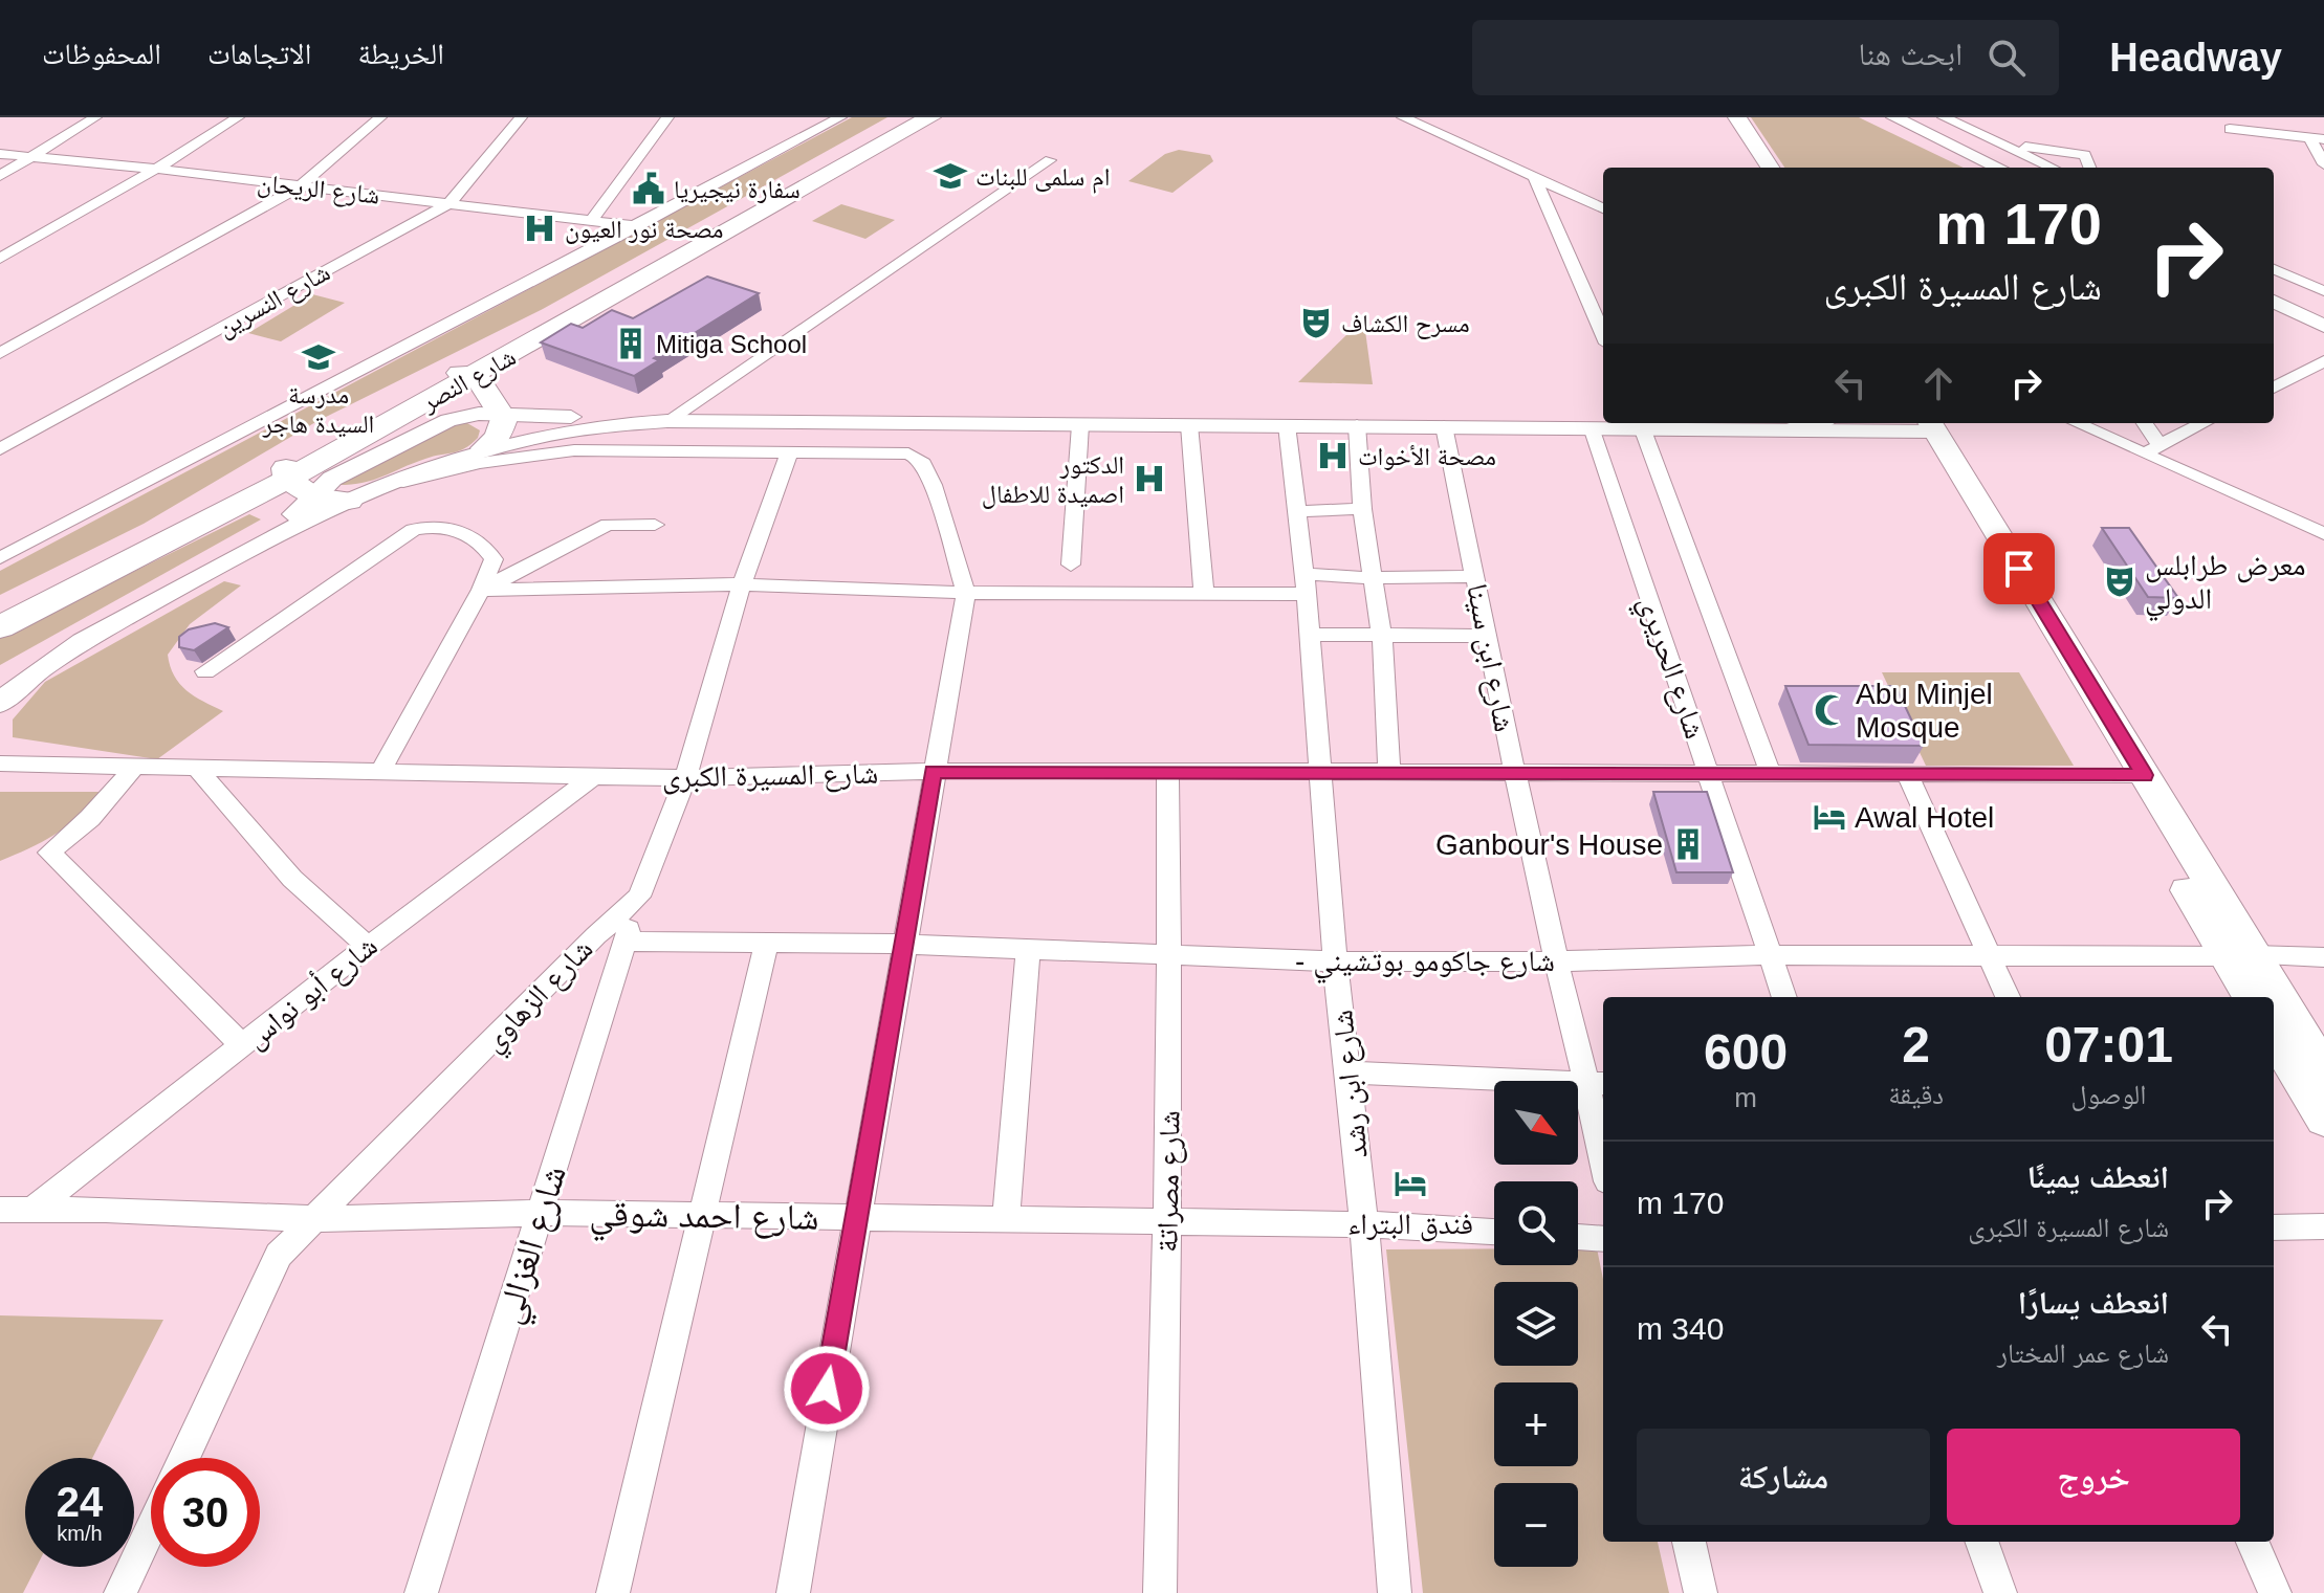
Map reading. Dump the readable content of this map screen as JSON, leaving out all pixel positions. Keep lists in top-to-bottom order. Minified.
{"streets":{"highway":["شارع النصر"],"street":["شارع الريحان","شارع النسرين","شارع ابن سينا","شارع الحريري","شارع المسيرة الكبرى","- شارع جاكومو بوتشيني","شارع أبو نواس","شارع الزهاوي","شارع ابن رشد","شارع مصراتة","شارع احمد شوقي","شارع الغزالي"]},"crossings":[["شارع الريحان","شارع النسرين"],["شارع ابن سينا","شارع المسيرة الكبرى"],["شارع ابن سينا","- شارع جاكومو بوتشيني"],["شارع الحريري","شارع المسيرة الكبرى"],["شارع الحريري","- شارع جاكومو بوتشيني"],["شارع المسيرة الكبرى","شارع أبو نواس"],["شارع المسيرة الكبرى","شارع الزهاوي"],["شارع المسيرة الكبرى","شارع ابن رشد"],["شارع المسيرة الكبرى","شارع مصراتة"],["- شارع جاكومو بوتشيني","شارع ابن رشد"],["- شارع جاكومو بوتشيني","شارع مصراتة"],["- شارع جاكومو بوتشيني","شارع الغزالي"],["شارع أبو نواس","شارع احمد شوقي"],["شارع الزهاوي","شارع احمد شوقي"],["شارع الزهاوي","شارع الغزالي"],["شارع ابن رشد","شارع احمد شوقي"],["شارع مصراتة","شارع احمد شوقي"],["شارع احمد شوقي","شارع الغزالي"]],"places":{"school or university":["ام سلمى للبنات","مدرسة السيدة هاجر"],"public building":["سفارة نيجيريا"],"hospital":["مصحة نور العيون","مصحة الأخوات","الدكتور اصميدة للاطفال"],"theatre":["مسرح الكشاف","معرض طرابلس الدولي"],"building":["Mitiga School","Ganbour's House"],"mosque":["Abu Minjel Mosque"],"hotel":["Awal Hotel","فندق البتراء"]},"north":"bottom right","page":{"header":"Headway","search":"ابحث هنا","nav":["الخريطة","الاتجاهات","المحفوظات"],"turn":["170 m","شارع المسيرة الكبرى"],"eta":["07:01","الوصول","2","دقيقة","600","m"],"map_buttons":["+","−"],"list":[{"name":"انعطف يمينًا","note":"شارع المسيرة الكبرى","value":"170 m"},{"name":"انعطف يسارًا","note":"شارع عمر المختار","value":"340 m"}],"buttons":["خروج","مشاركة"],"speed":"24 km/h","limit":"30"}}
